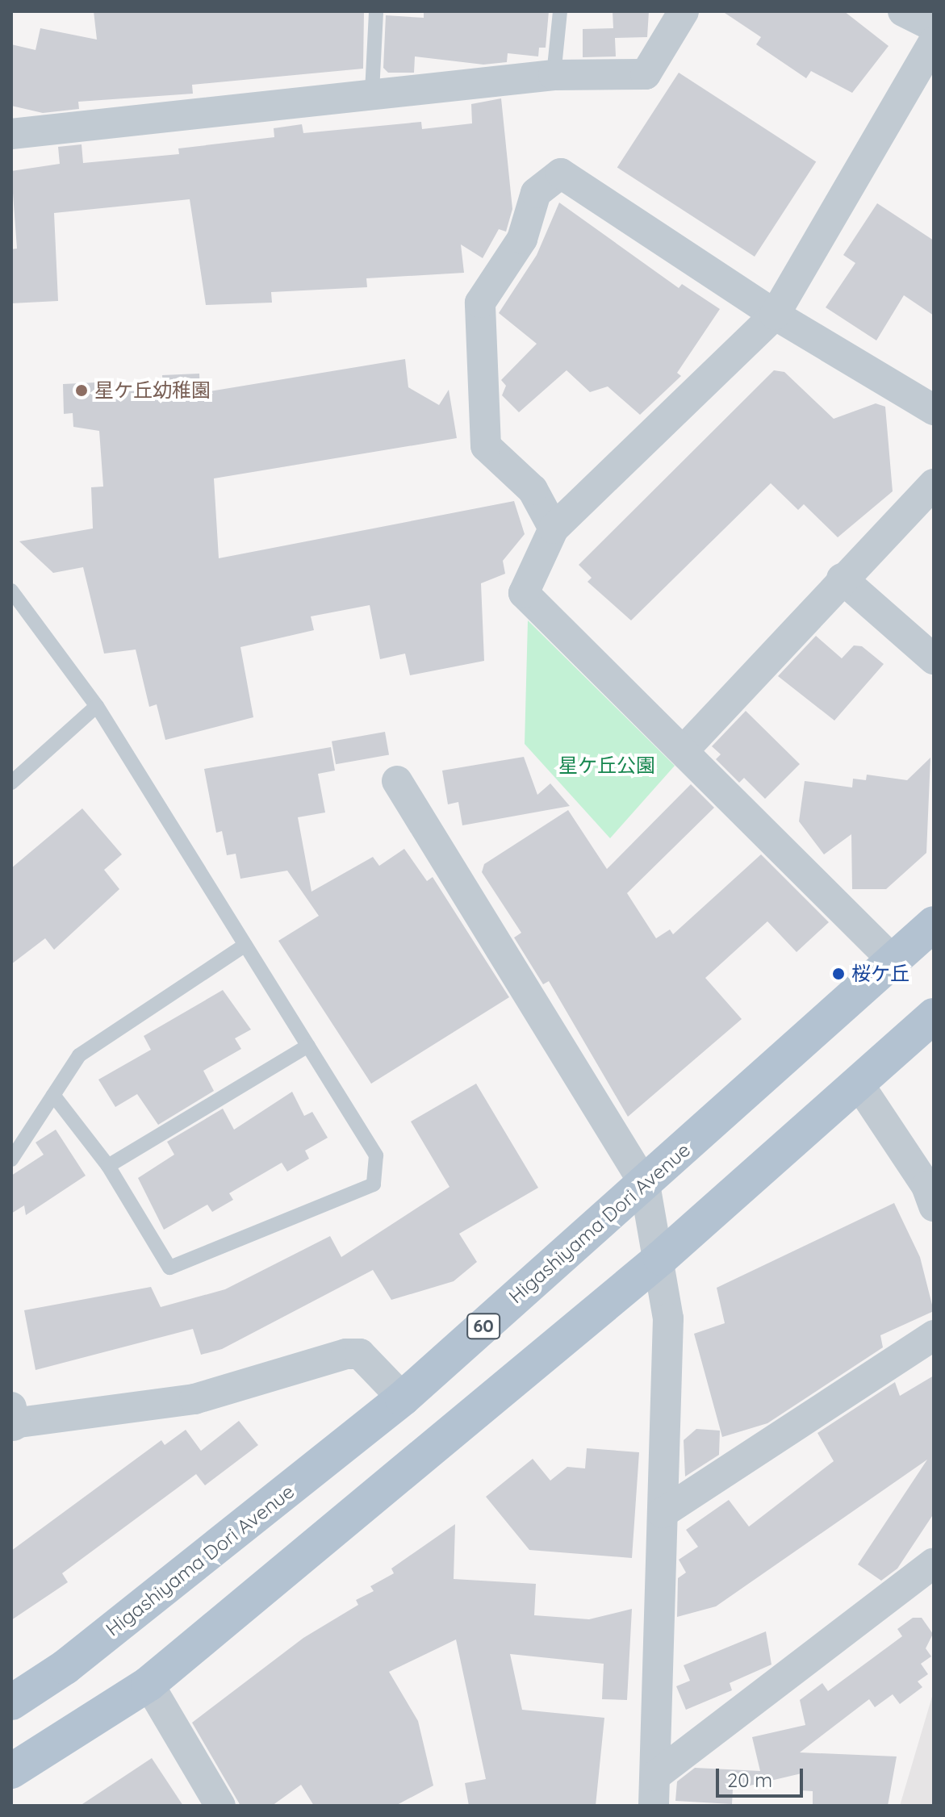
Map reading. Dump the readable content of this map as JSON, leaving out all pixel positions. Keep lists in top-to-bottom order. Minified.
{"streets":{"main road":["Higashiyama Dori Avenue","60"]},"parks":["星ケ丘公園"],"places":["星ケ丘幼稚園","桜ケ丘"],"scale_bar":"20 m"}
